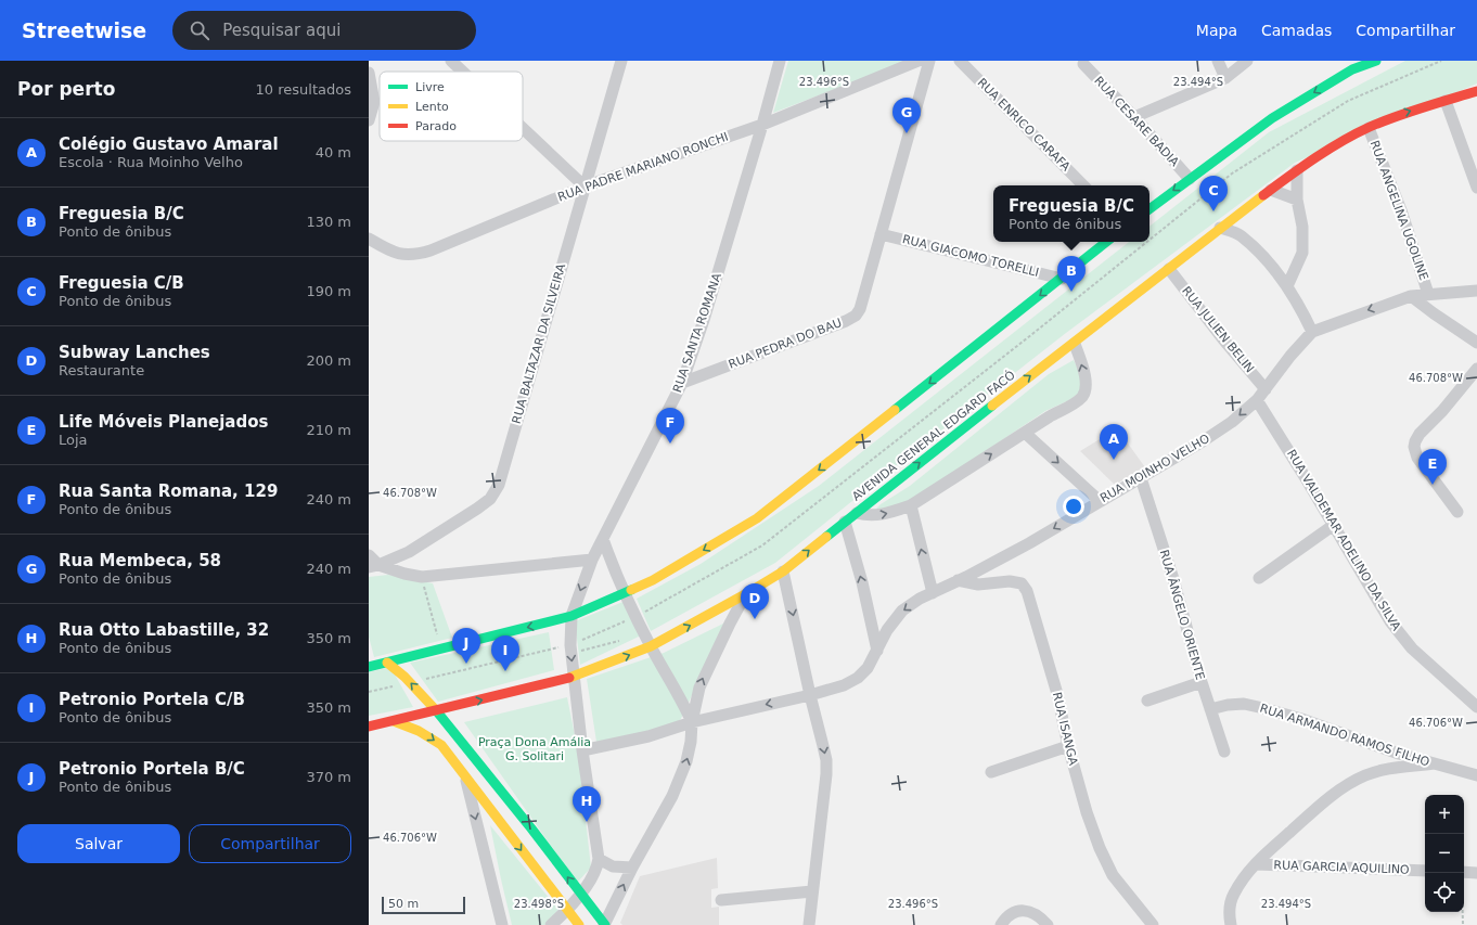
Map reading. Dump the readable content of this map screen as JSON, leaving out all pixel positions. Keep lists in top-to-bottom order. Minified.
{"streets":{"main road":["AVENIDA GENERAL EDGARD FACÓ"],"street":["RUA CESARE BADIA","RUA ENRICO CARAFA","RUA PADRE MARIANO RONCHI","RUA ANGELINA UGOLINE","RUA GIACOMO TORELLI","RUA JULIEN BELIN","RUA SANTA ROMANA","RUA BALTAZAR DA SILVEIRA","RUA PEDRA DO BAU","RUA MOINHO VELHO","RUA VALDEMAR ADELINO DA SILVA","RUA ÂNGELO ORIENTE","RUA ISANGA","RUA ARMANDO RAMOS FILHO","RUA GARCIA AQUILINO"]},"crossings":[["RUA PADRE MARIANO RONCHI","RUA SANTA ROMANA"],["RUA PADRE MARIANO RONCHI","RUA BALTAZAR DA SILVEIRA"],["RUA ANGELINA UGOLINE","AVENIDA GENERAL EDGARD FACÓ"],["RUA ANGELINA UGOLINE","RUA MOINHO VELHO"],["RUA GIACOMO TORELLI","RUA PEDRA DO BAU"],["RUA JULIEN BELIN","AVENIDA GENERAL EDGARD FACÓ"],["RUA JULIEN BELIN","RUA MOINHO VELHO"],["RUA SANTA ROMANA","RUA PEDRA DO BAU"],["RUA MOINHO VELHO","RUA VALDEMAR ADELINO DA SILVA"],["RUA MOINHO VELHO","RUA ÂNGELO ORIENTE"],["RUA MOINHO VELHO","RUA ISANGA"],["RUA ÂNGELO ORIENTE","RUA ARMANDO RAMOS FILHO"]],"one_way":["RUA MOINHO VELHO"],"parks":["Praça Dona Amália G. Solitari"],"legend":["Livre","Lento","Parado"],"scale_bar":"50 m","page":{"header":"Streetwise","search":"Pesquisar aqui","nav":["Mapa","Camadas","Compartilhar"],"heading":["Por perto","10 resultados"],"pins":["G","C","B","F","A","E","D","J","I","H"],"list":[{"mark":"A","name":"Colégio Gustavo Amaral","note":"Escola · Rua Moinho Velho","value":"40 m"},{"mark":"B","name":"Freguesia B/C","note":"Ponto de ônibus","value":"130 m"},{"mark":"C","name":"Freguesia C/B","note":"Ponto de ônibus","value":"190 m"},{"mark":"D","name":"Subway Lanches","note":"Restaurante","value":"200 m"},{"mark":"E","name":"Life Móveis Planejados","note":"Loja","value":"210 m"},{"mark":"F","name":"Rua Santa Romana, 129","note":"Ponto de ônibus","value":"240 m"},{"mark":"G","name":"Rua Membeca, 58","note":"Ponto de ônibus","value":"240 m"},{"mark":"H","name":"Rua Otto Labastille, 32","note":"Ponto de ônibus","value":"350 m"},{"mark":"I","name":"Petronio Portela C/B","note":"Ponto de ônibus","value":"350 m"},{"mark":"J","name":"Petronio Portela B/C","note":"Ponto de ônibus","value":"370 m"}],"popup":["Freguesia B/C","Ponto de ônibus"],"map_buttons":["+","−"],"buttons":["Salvar","Compartilhar"],"scale":"50 m"},"coordinates":["23.496°S","23.494°S","46.708°W","46.706°W","23.498°S"]}
